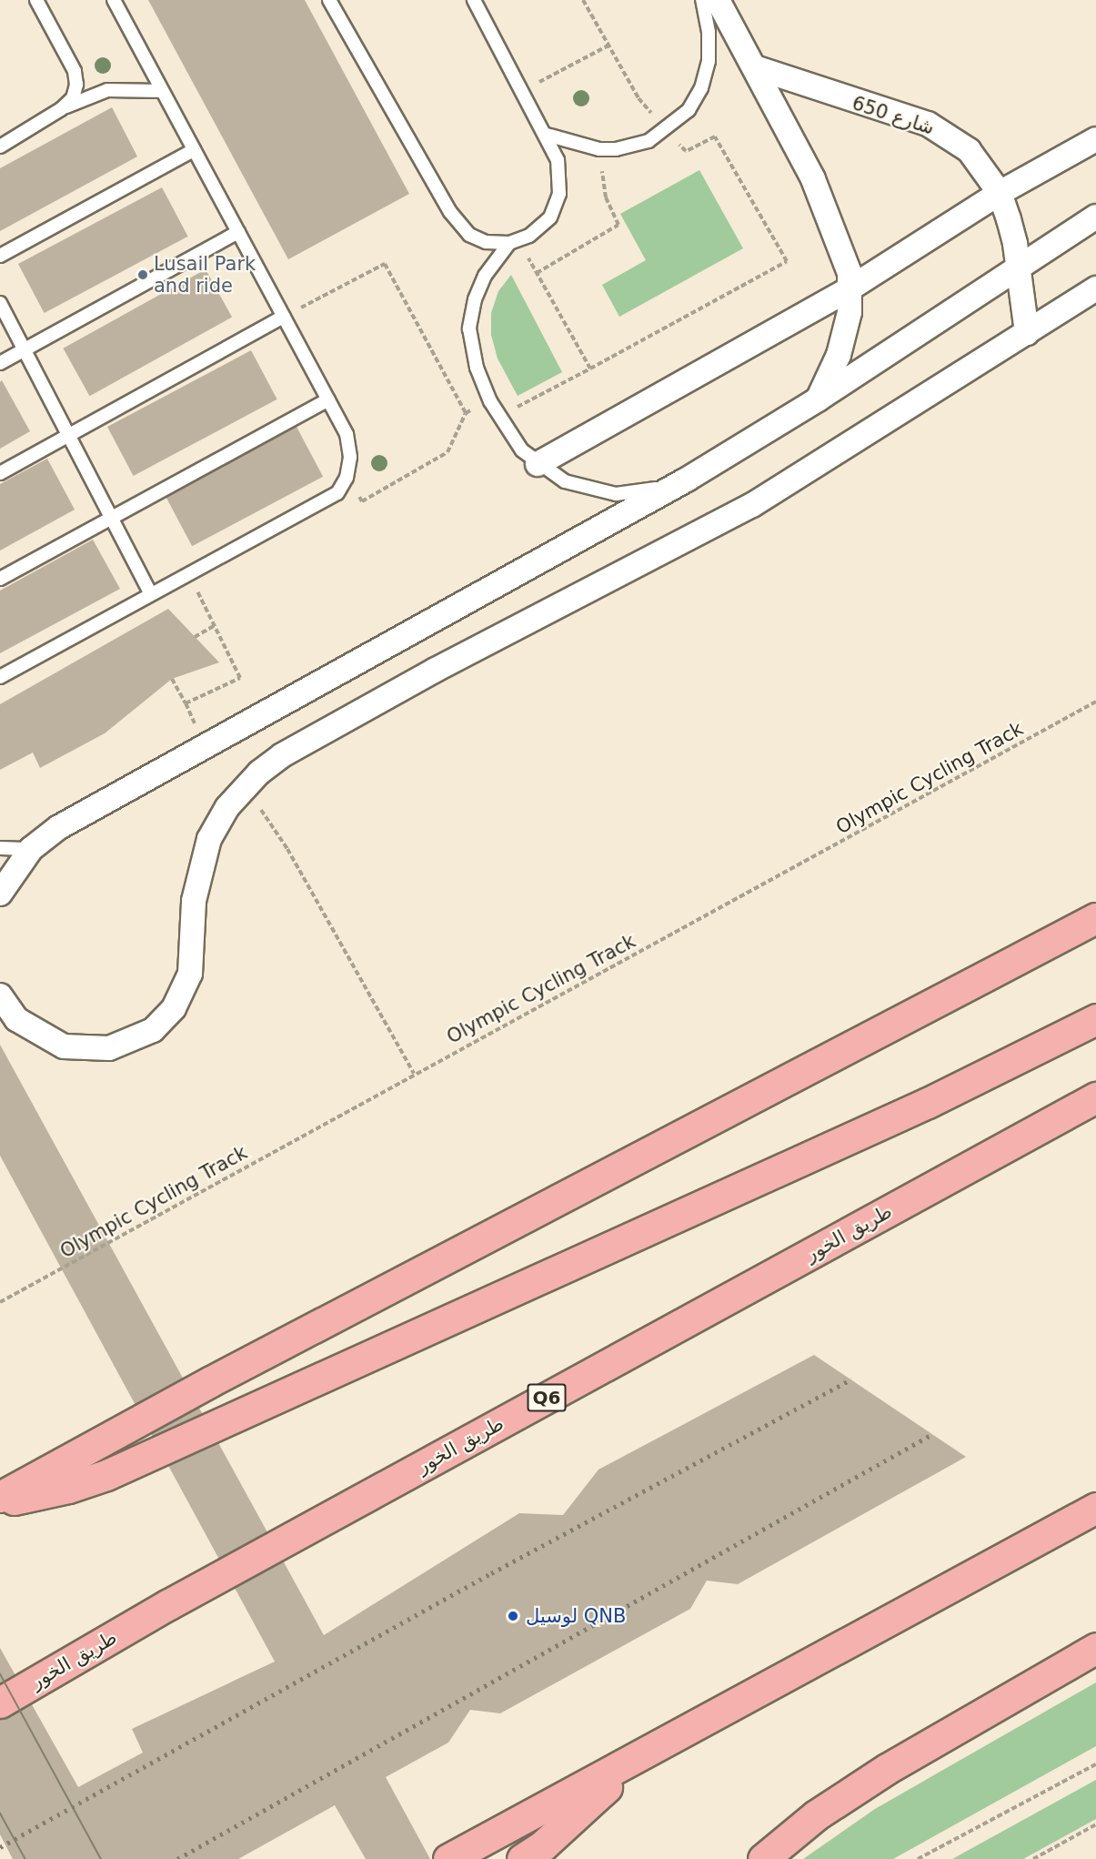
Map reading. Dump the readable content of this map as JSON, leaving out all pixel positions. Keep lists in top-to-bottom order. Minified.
{"streets":{"highway":["طريق الخور","Q6"],"street":["شارع 650"],"path":["Olympic Cycling Track"]},"places":["Lusail Park and ride","لوسيل QNB"]}
